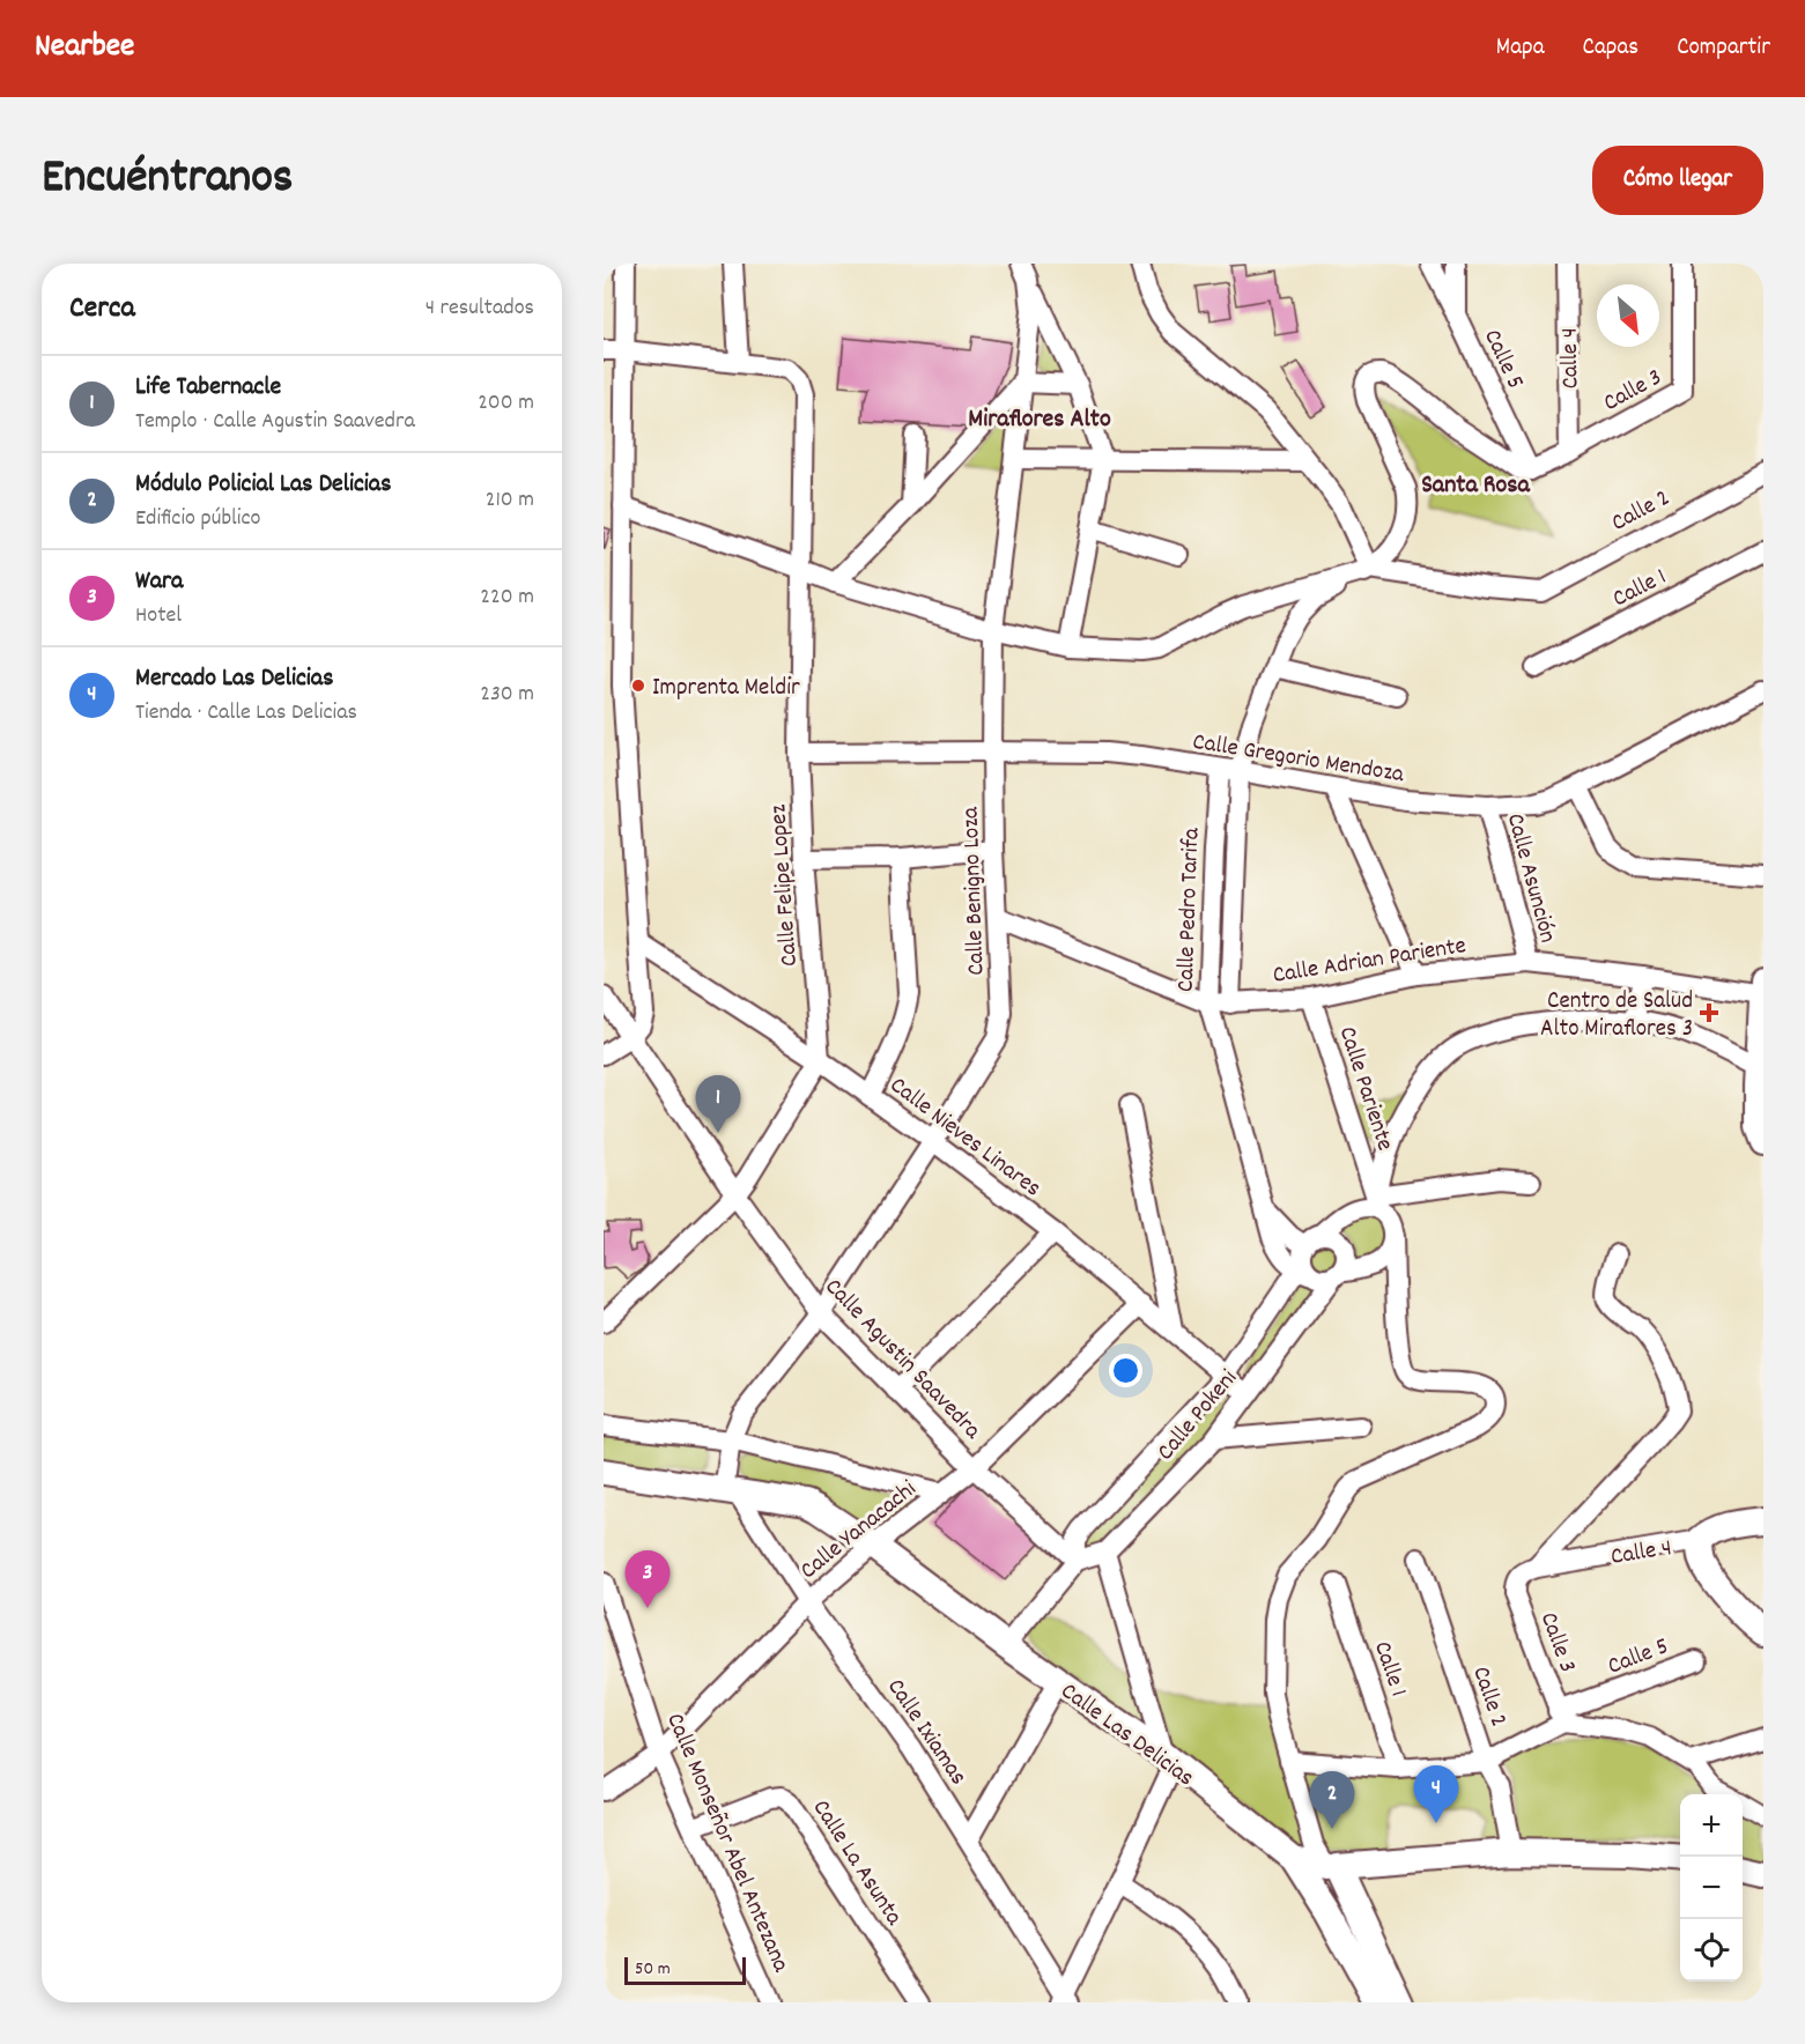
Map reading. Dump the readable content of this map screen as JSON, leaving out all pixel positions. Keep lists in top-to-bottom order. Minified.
{"streets":{"street":["Calle 5","Calle 4","Calle 3","Calle 2","Calle 1","Calle Gregorio Mendoza","Calle Asunción","Calle Felipe Lopez","Calle Benigno Loza","Calle Pedro Tarifa","Calle Adrian Pariente","Calle Pariente","Calle Nieves Linares","Calle Agustin Saavedra","Calle Pokeni","Calle Yanacachi","Calle Ixiamas","Calle Las Delicias","Calle Monseñor Abel Antezana","Calle La Asunta"]},"crossings":[["Calle 5","Calle 3"],["Calle 5","Calle 2"],["Calle 5","Calle Pedro Tarifa"],["Calle 4","Calle 3"],["Calle 3","Calle Pedro Tarifa"],["Calle 2","Calle Pedro Tarifa"],["Calle 2","Calle Las Delicias"],["Calle Gregorio Mendoza","Calle Asunción"],["Calle Gregorio Mendoza","Calle Felipe Lopez"],["Calle Gregorio Mendoza","Calle Benigno Loza"],["Calle Gregorio Mendoza","Calle Pedro Tarifa"],["Calle Asunción","Calle Adrian Pariente"],["Calle Felipe Lopez","Calle Nieves Linares"],["Calle Benigno Loza","Calle Adrian Pariente"],["Calle Benigno Loza","Calle Nieves Linares"],["Calle Benigno Loza","Calle Agustin Saavedra"],["Calle Pedro Tarifa","Calle Adrian Pariente"],["Calle Pedro Tarifa","Calle Pokeni"],["Calle Adrian Pariente","Calle Pariente"],["Calle Pariente","Calle Pokeni"],["Calle Nieves Linares","Calle Pokeni"],["Calle Nieves Linares","Calle Yanacachi"],["Calle Agustin Saavedra","Calle Pokeni"],["Calle Agustin Saavedra","Calle Yanacachi"],["Calle Pokeni","Calle Las Delicias"],["Calle Yanacachi","Calle Ixiamas"],["Calle Yanacachi","Calle Las Delicias"],["Calle Yanacachi","Calle Monseñor Abel Antezana"],["Calle Ixiamas","Calle Las Delicias"],["Calle Monseñor Abel Antezana","Calle La Asunta"]],"districts":["Miraflores Alto","Santa Rosa"],"places":{"other":["Imprenta Meldir"],"health":["Centro de Salud Alto Miraflores 3"]},"scale_bar":"50 m","north":"bottom right","page":{"header":"Nearbee","nav":["Mapa","Capas","Compartir"],"title":"Encuéntranos","buttons":"Cómo llegar","heading":["Cerca","4 resultados"],"list":[{"mark":"1","name":"Life Tabernacle","note":"Templo · Calle Agustin Saavedra","value":"200 m"},{"mark":"2","name":"Módulo Policial Las Delicias","note":"Edificio público","value":"210 m"},{"mark":"3","name":"Wara","note":"Hotel","value":"220 m"},{"mark":"4","name":"Mercado Las Delicias","note":"Tienda · Calle Las Delicias","value":"230 m"}],"pins":["1","3","4","2"],"map_buttons":["+","−"],"scale":"50 m"}}
